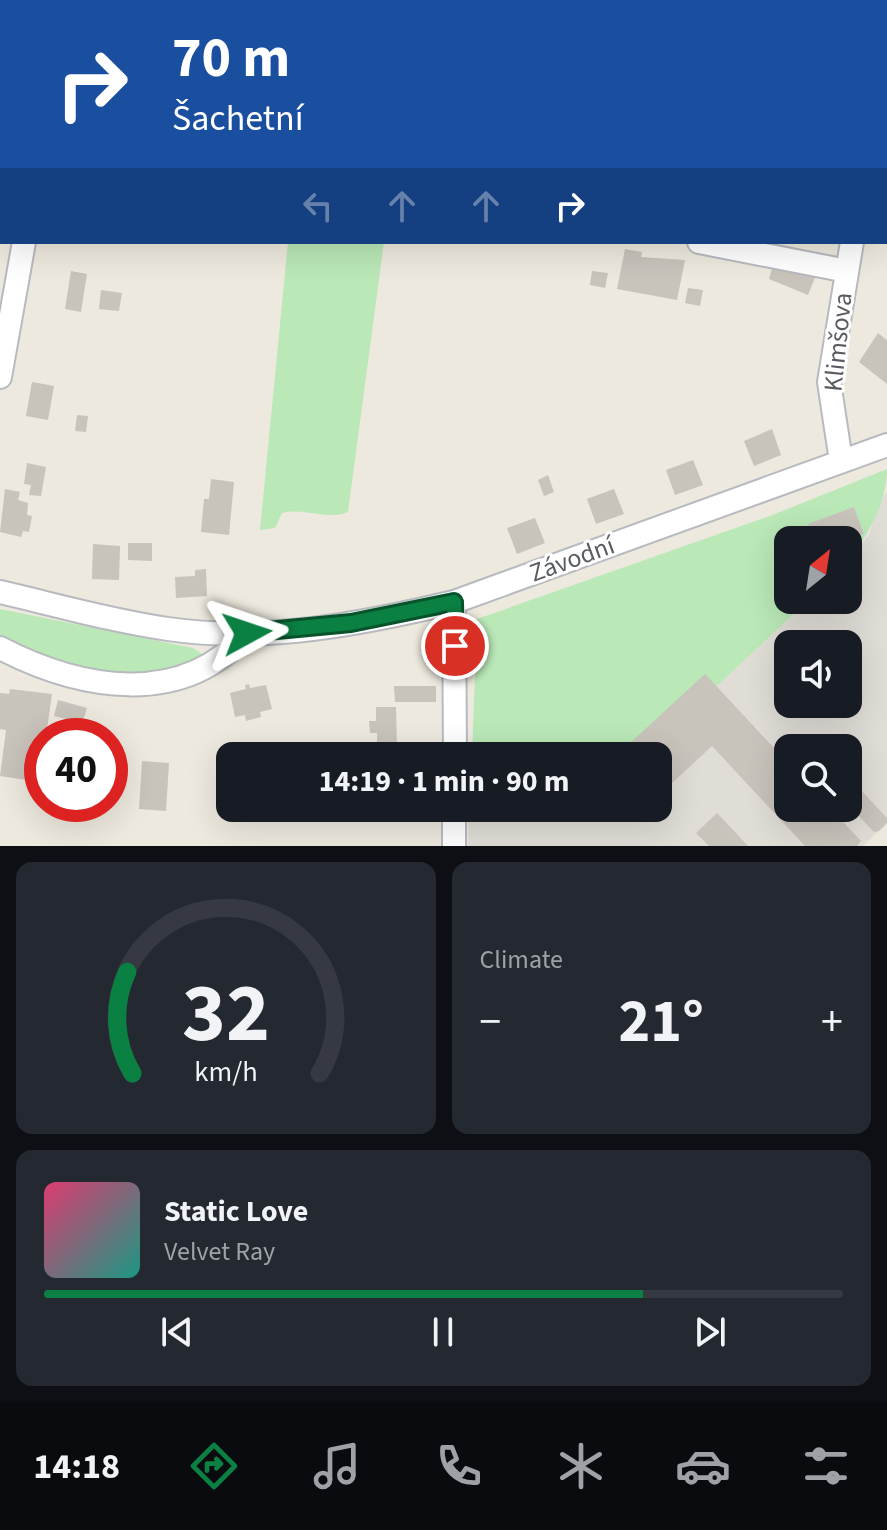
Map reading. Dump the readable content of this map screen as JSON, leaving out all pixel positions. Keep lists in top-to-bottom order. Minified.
{"streets":{"street":["Klimšova","Závodní"]},"crossings":[["Klimšova","Závodní"]],"north":"top right","page":{"turn":["70 m","Šachetní"],"limit":"40","trip":"14:19 · 1 min · 90 m","tile":"Climate","heat":["−","21°","+"],"song":["Static Love","Velvet Ray"],"tabs":"14:18","gauge":["32","km/h"]}}
